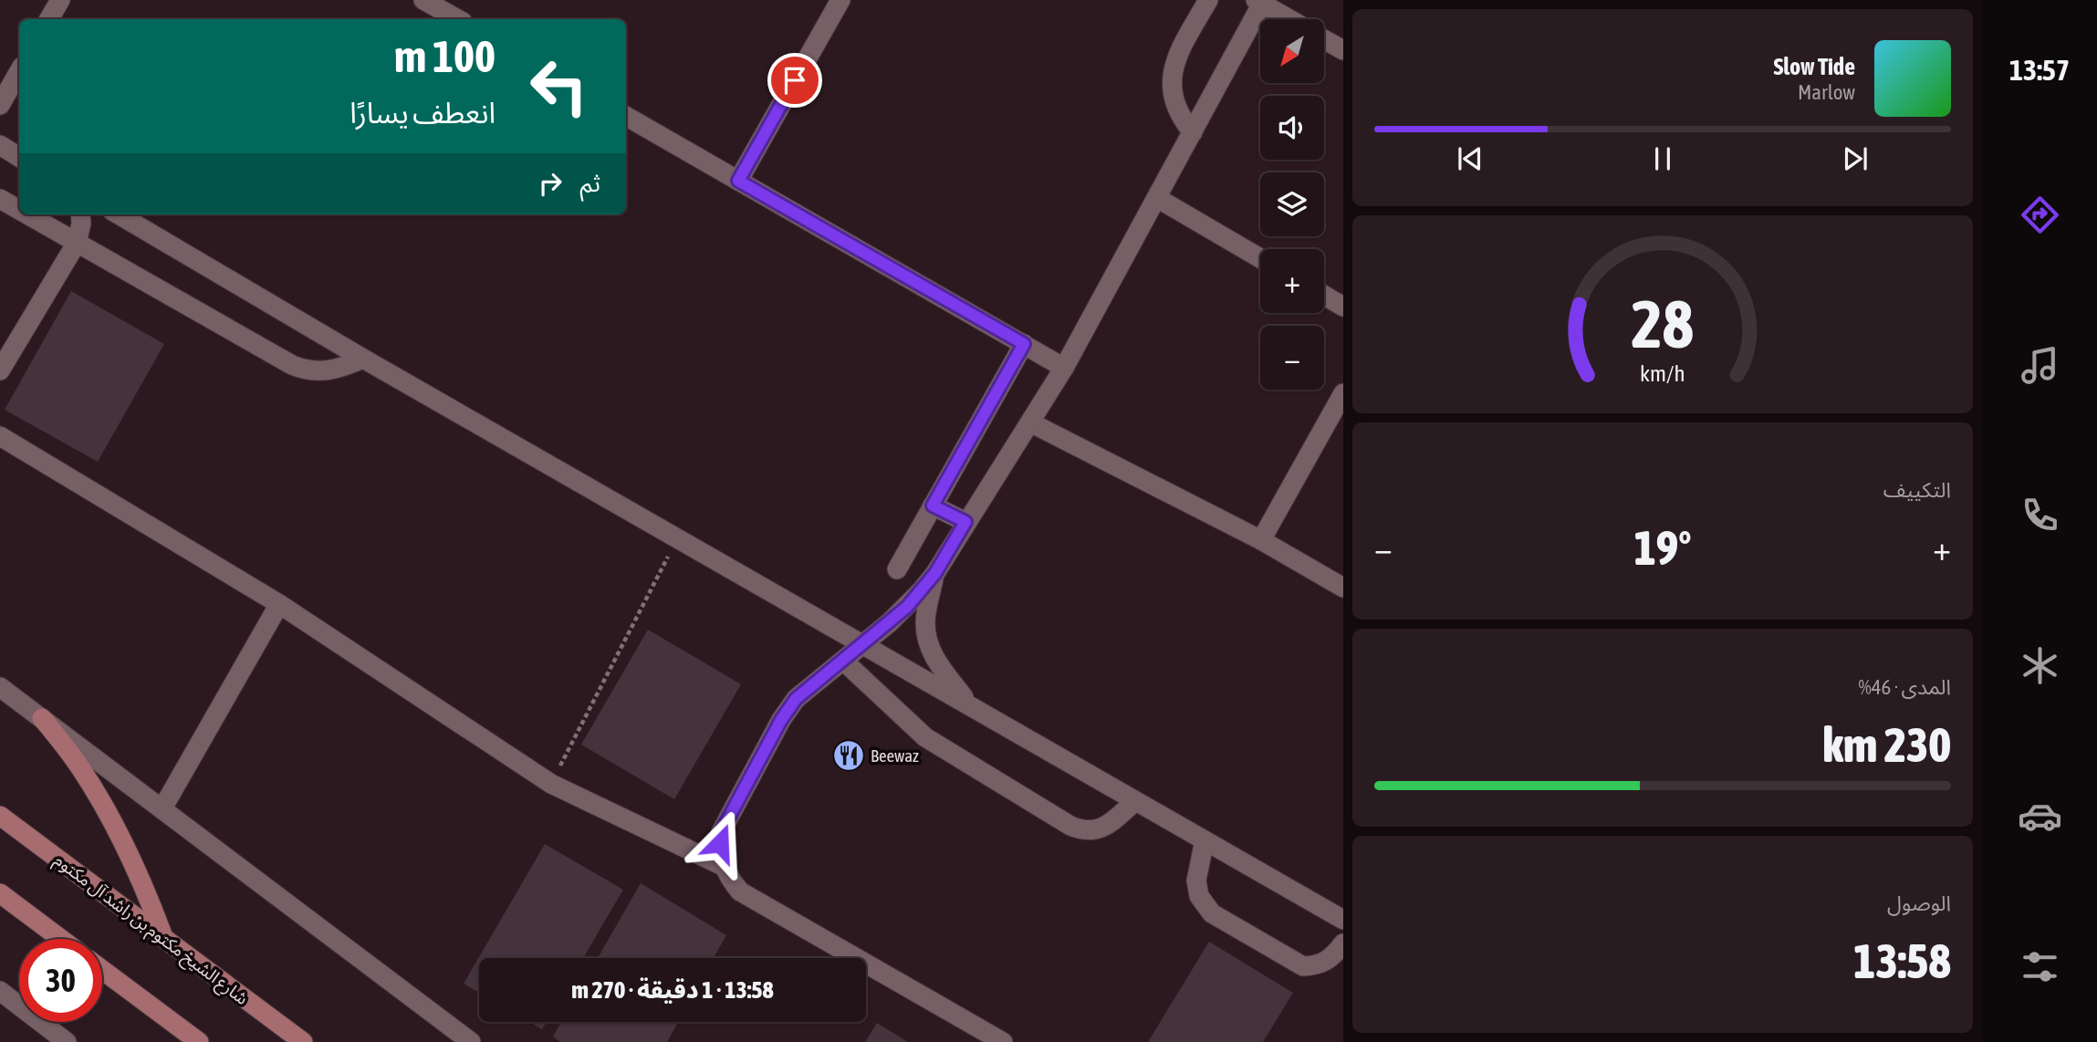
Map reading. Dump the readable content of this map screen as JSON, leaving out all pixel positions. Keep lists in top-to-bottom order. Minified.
{"streets":{"main road":["شارع الشيخ مكتوم بن راشد آل مكتوم"]},"places":{"restaurant":["Beewaz"]},"north":"bottom left","page":{"tabs":"13:57","map_buttons":["+","−"],"turn":["100 m","انعطف يسارًا"],"song":["Slow Tide","Marlow"],"then":"ثم","tile":["التكييف",["المدى · 46%","230 km"],["الوصول","13:58"]],"heat":["−","19°","+"],"limit":"30","trip":"13:58 · 1 دقيقة · 270 m","gauge":["28","km/h"]}}
